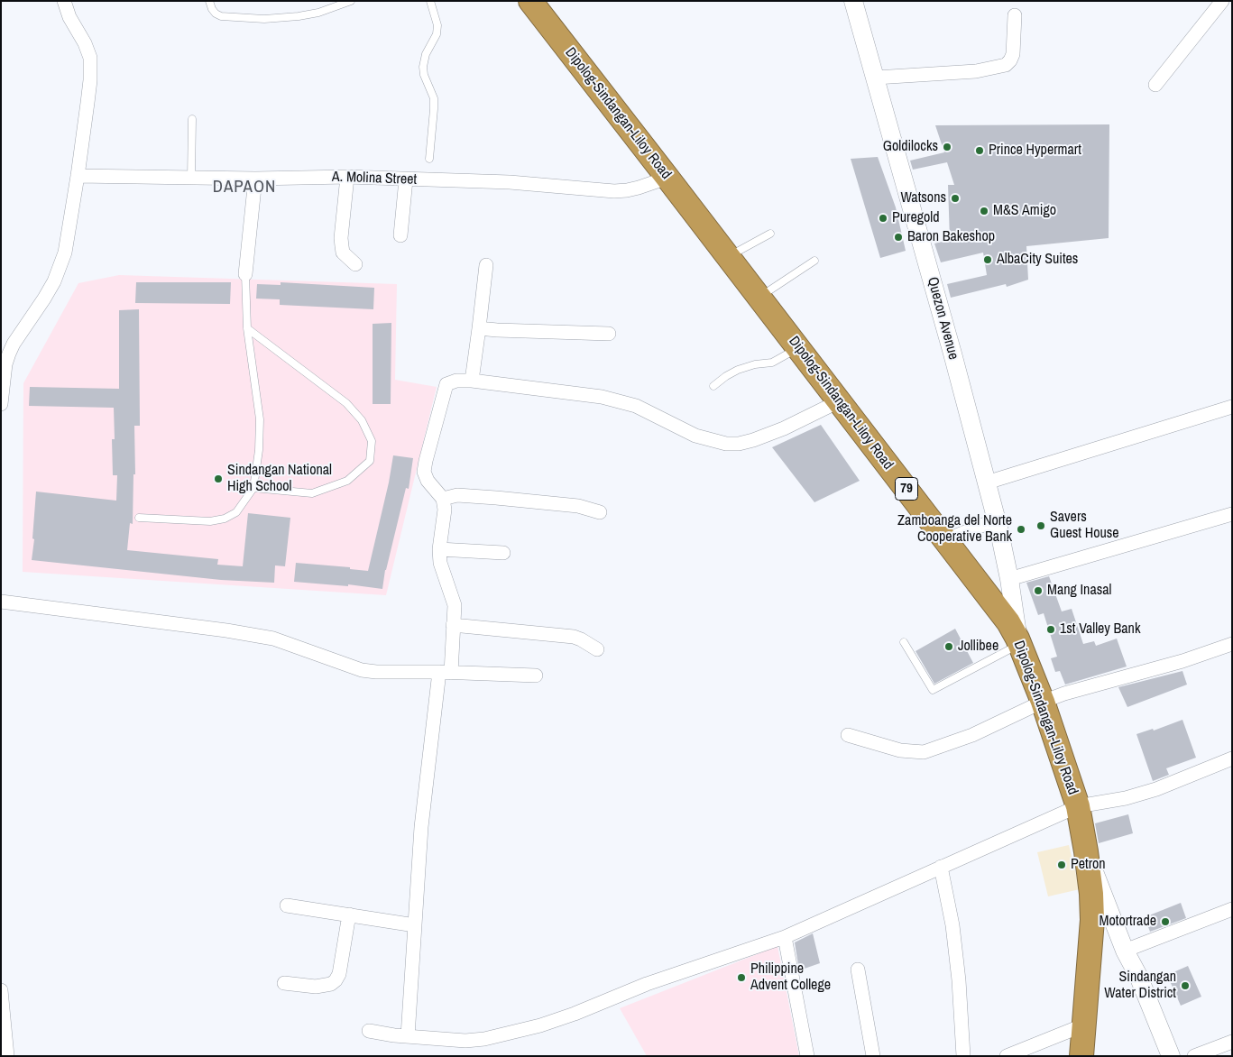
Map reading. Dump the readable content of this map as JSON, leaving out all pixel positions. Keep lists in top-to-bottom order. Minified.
{"streets":{"highway":["Dipolog-Sindangan-Liloy Road","79"],"street":["A. Molina Street","Quezon Avenue"]},"crossings":[["Dipolog-Sindangan-Liloy Road","A. Molina Street"],["Dipolog-Sindangan-Liloy Road","Quezon Avenue"]],"districts":["DAPAON"],"places":["Goldilocks","Prince Hypermart","Watsons","M&S Amigo","Puregold","Baron Bakeshop","AlbaCity Suites","Sindangan National High School","Savers Guest House","Zamboanga del Norte Cooperative Bank","Mang Inasal","1st Valley Bank","Jollibee","Petron","Motortrade","Philippine Advent College","Sindangan Water District"]}
